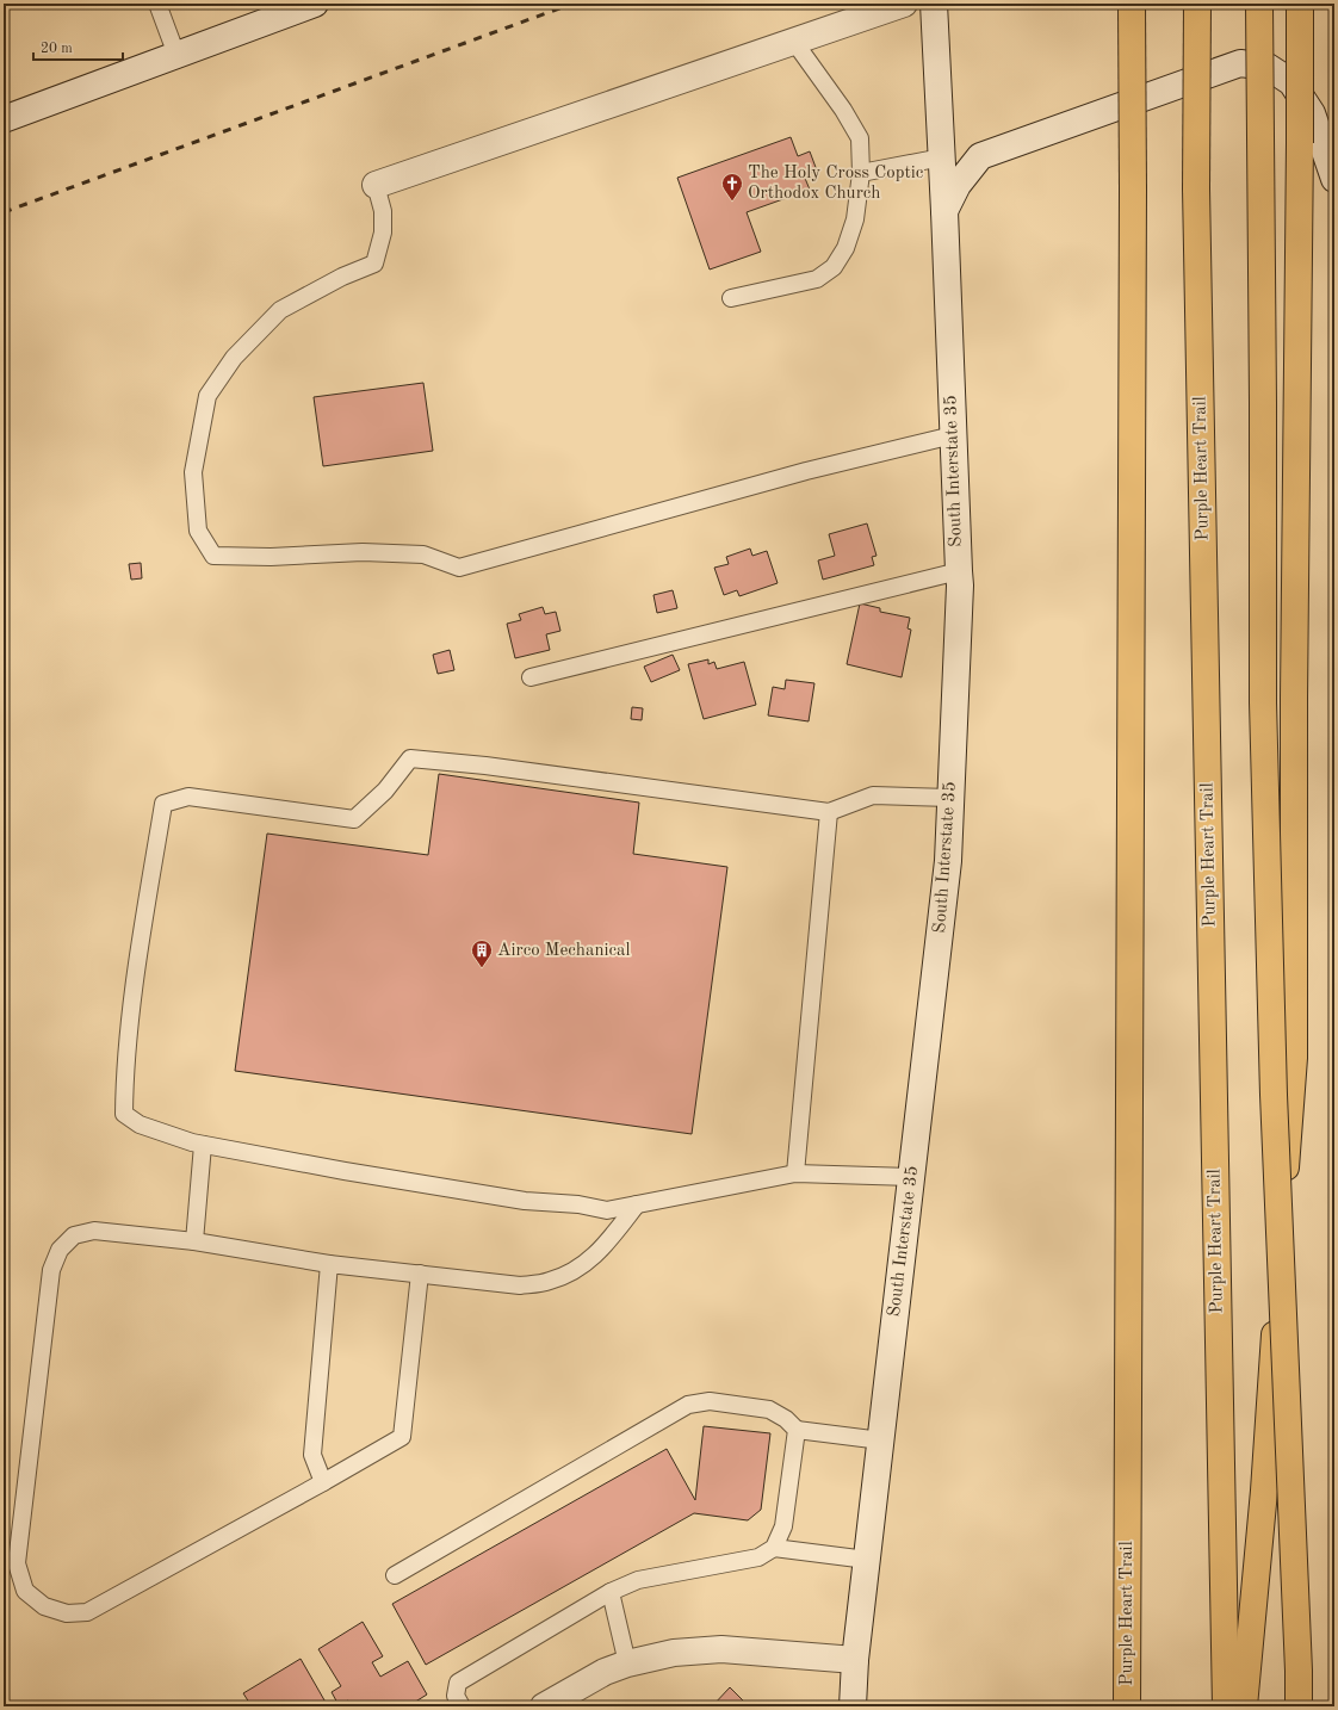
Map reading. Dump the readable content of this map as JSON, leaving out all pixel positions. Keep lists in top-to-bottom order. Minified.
{"streets":{"highway":["Purple Heart Trail"],"main road":["South Interstate 35"]},"places":{"church":["The Holy Cross Coptic Orthodox Church"],"building":["Airco Mechanical"]},"scale_bar":"20 m"}
